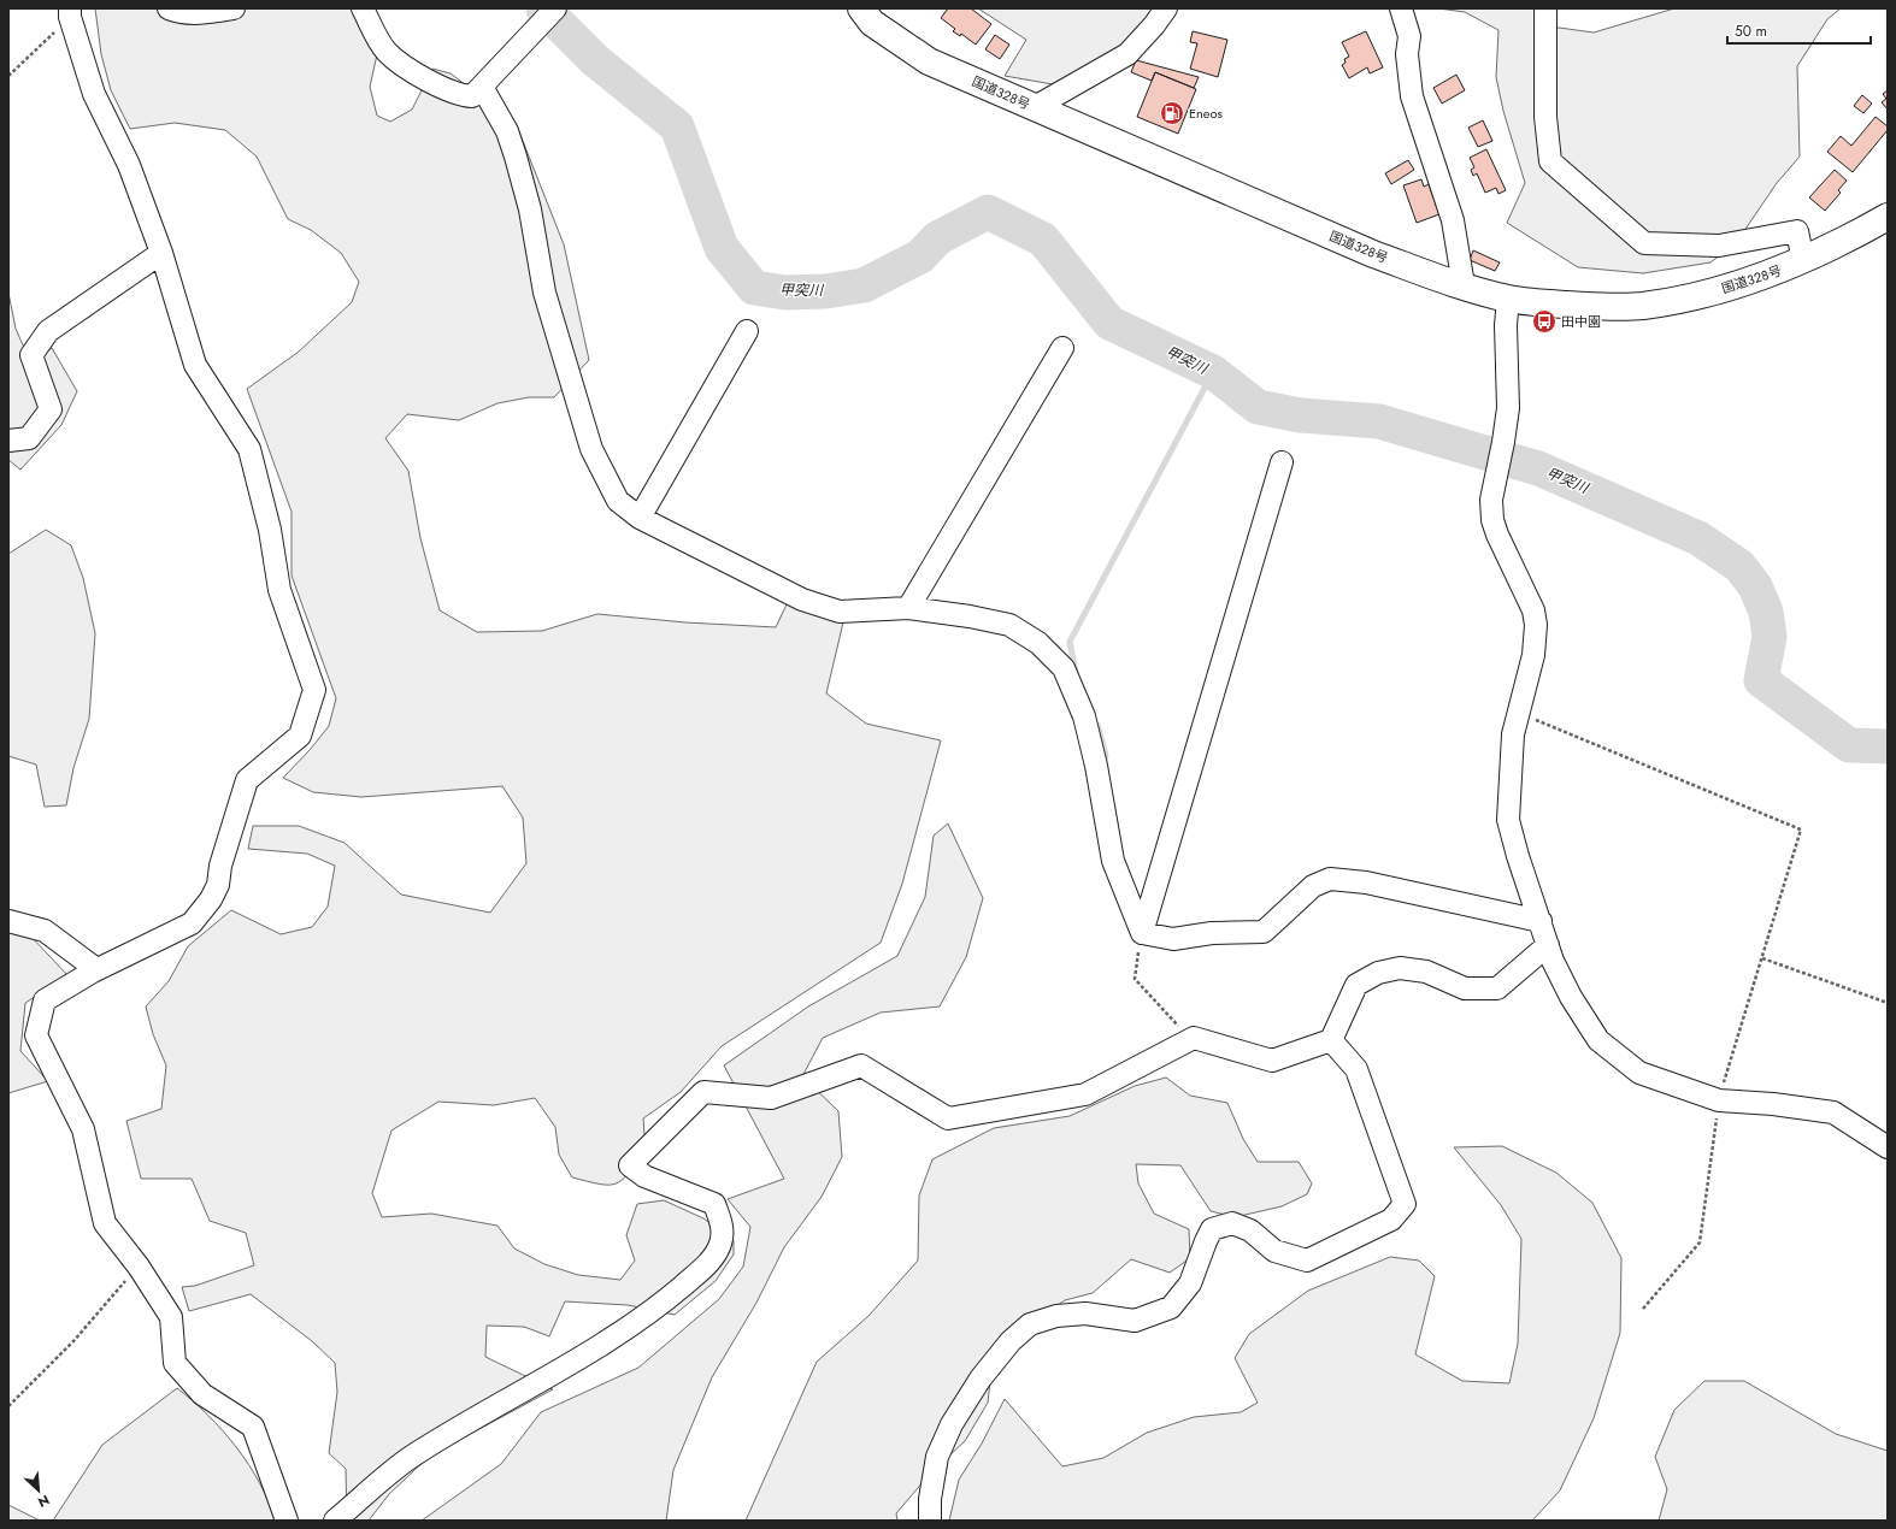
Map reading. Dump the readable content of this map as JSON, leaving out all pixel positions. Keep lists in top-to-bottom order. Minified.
{"streets":{"highway":["国道328号"]},"water":["甲突川"],"places":{"fuel station":["Eneos"],"bus stop":["田中園"]},"scale_bar":"50 m","north":"bottom right"}
